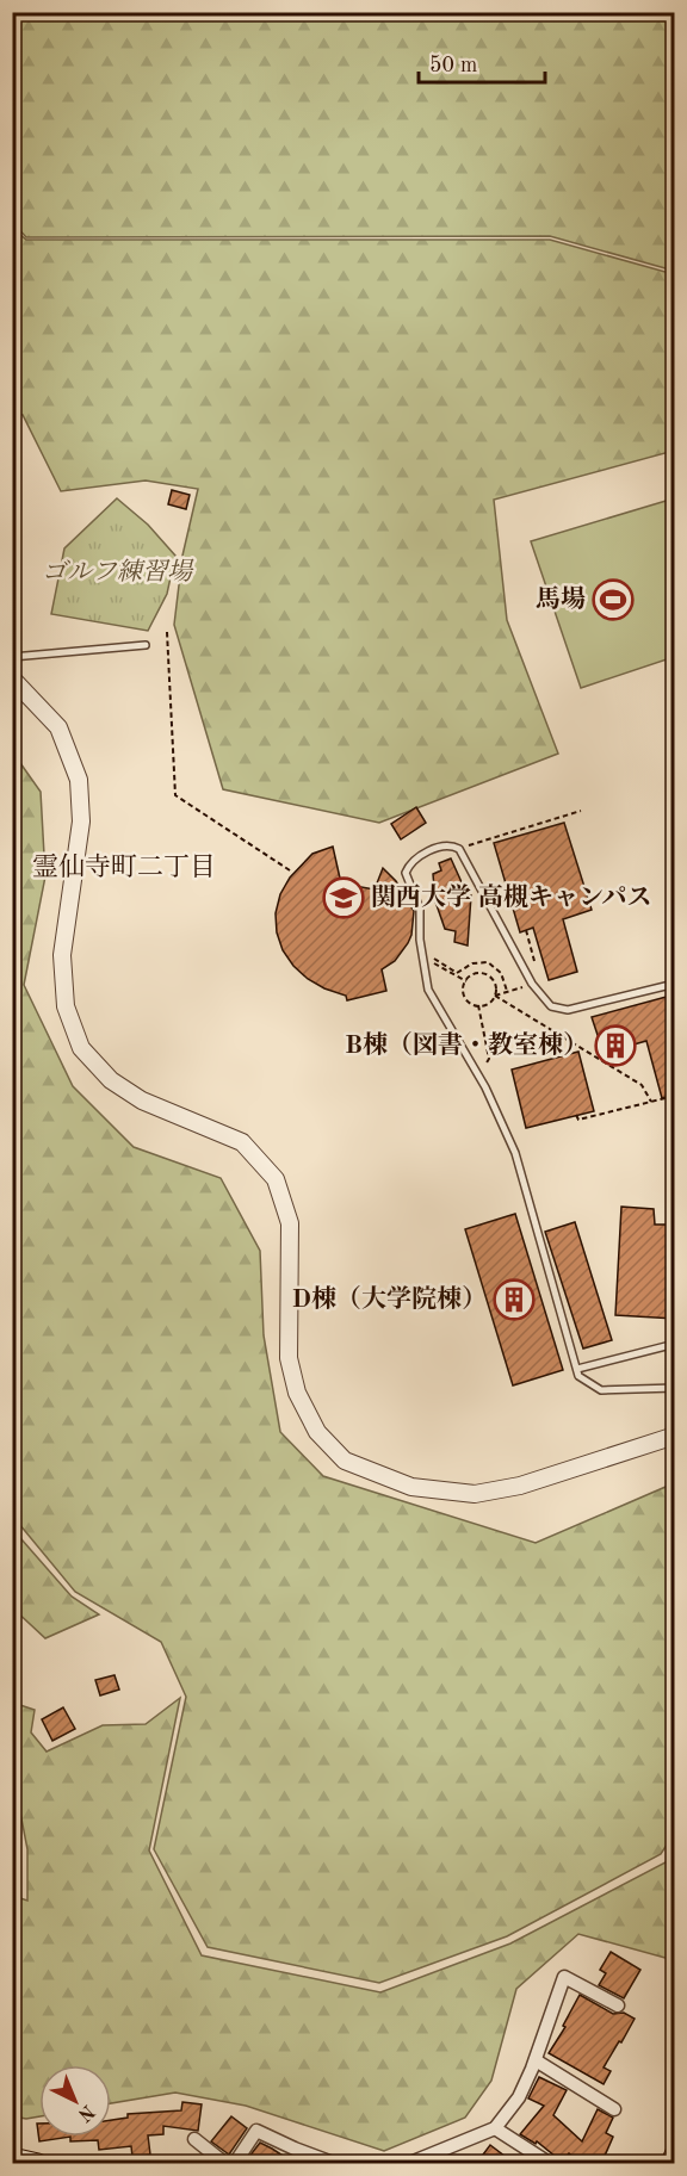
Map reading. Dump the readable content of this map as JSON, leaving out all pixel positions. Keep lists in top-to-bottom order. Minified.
{"districts":["霊仙寺町二丁目"],"parks":["ゴルフ練習場"],"places":{"sports":["馬場"],"school or university":["関西大学 高槻キャンパス"],"building":["B棟（図書・教室棟）","D棟（大学院棟）"]},"scale_bar":"50 m","north":"bottom right"}
